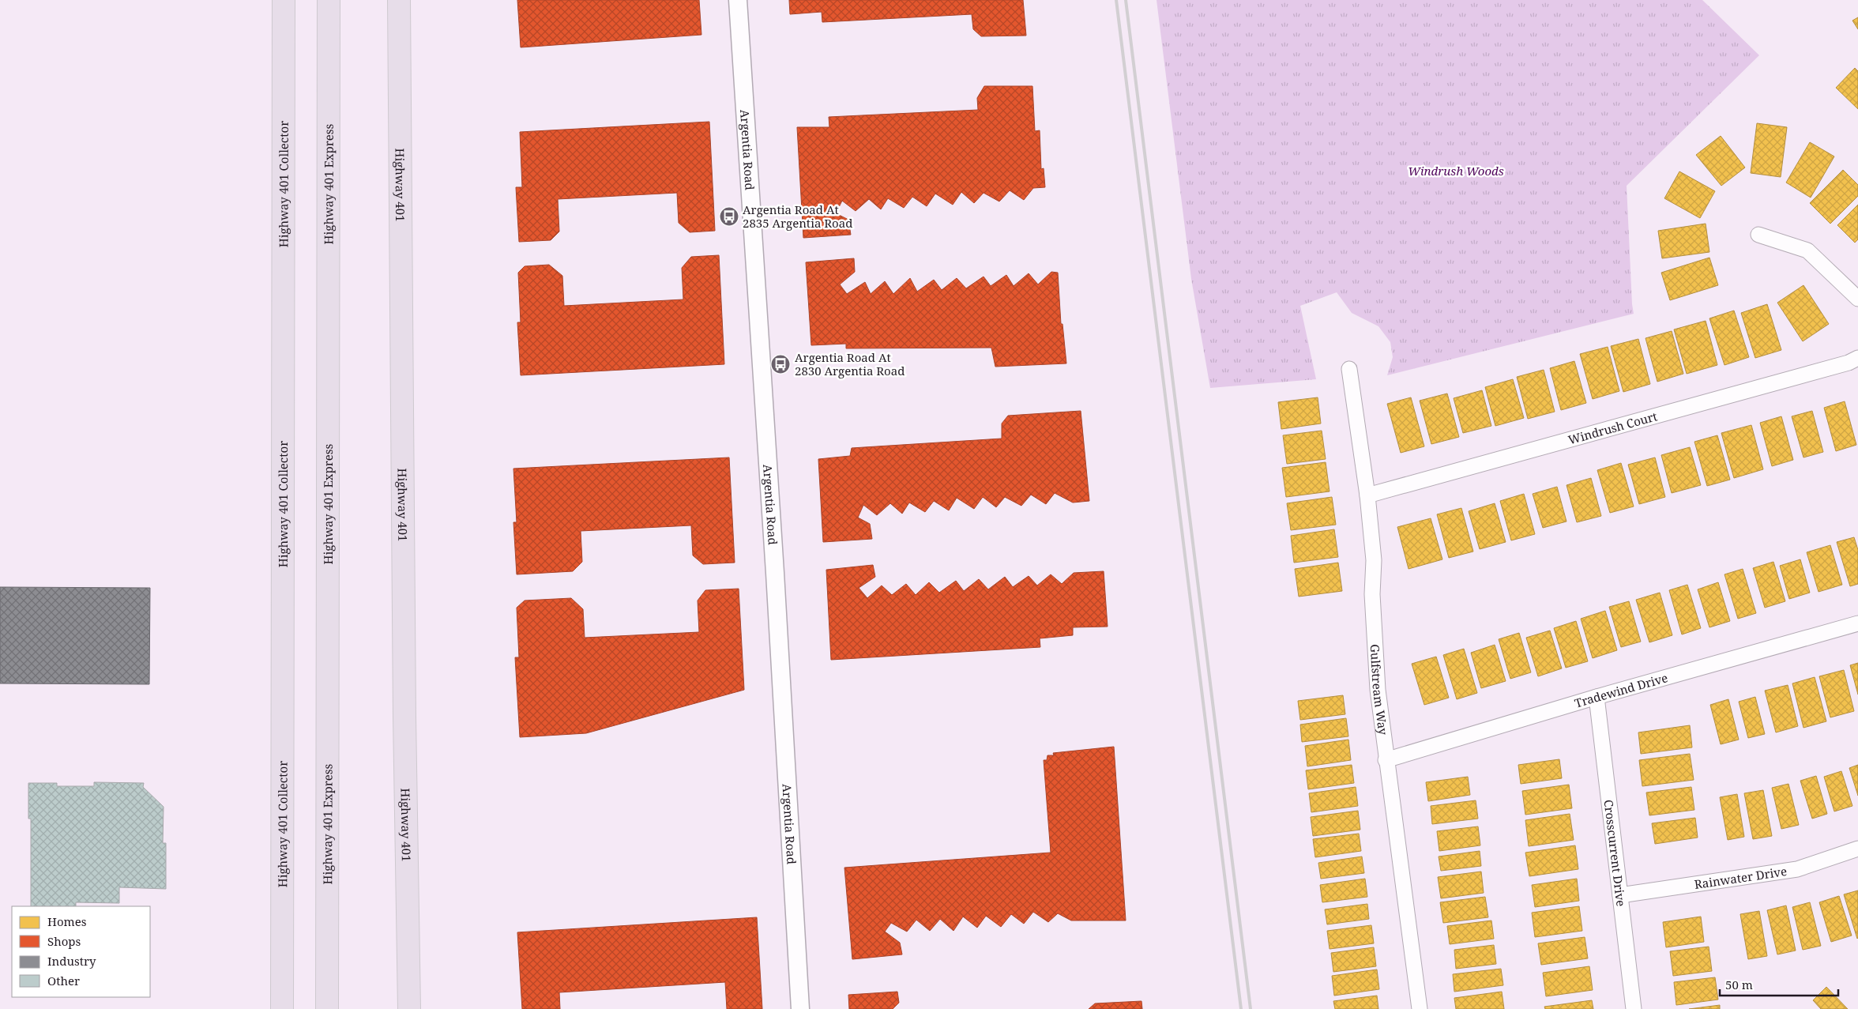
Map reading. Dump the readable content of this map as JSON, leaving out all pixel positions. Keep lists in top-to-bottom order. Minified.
{"streets":{"highway":["Highway 401 Collector","Highway 401 Express","Highway 401"],"street":["Argentia Road","Windrush Court","Gulfstream Way","Tradewind Drive","Crosscurrent Drive","Rainwater Drive"]},"crossings":[["Windrush Court","Gulfstream Way"],["Gulfstream Way","Tradewind Drive"],["Tradewind Drive","Crosscurrent Drive"],["Crosscurrent Drive","Rainwater Drive"]],"parks":["Windrush Woods"],"places":{"bus stop":["Argentia Road At 2835 Argentia Road","Argentia Road At 2830 Argentia Road"]},"legend":["Homes","Shops","Industry","Other"],"scale_bar":"50 m"}
